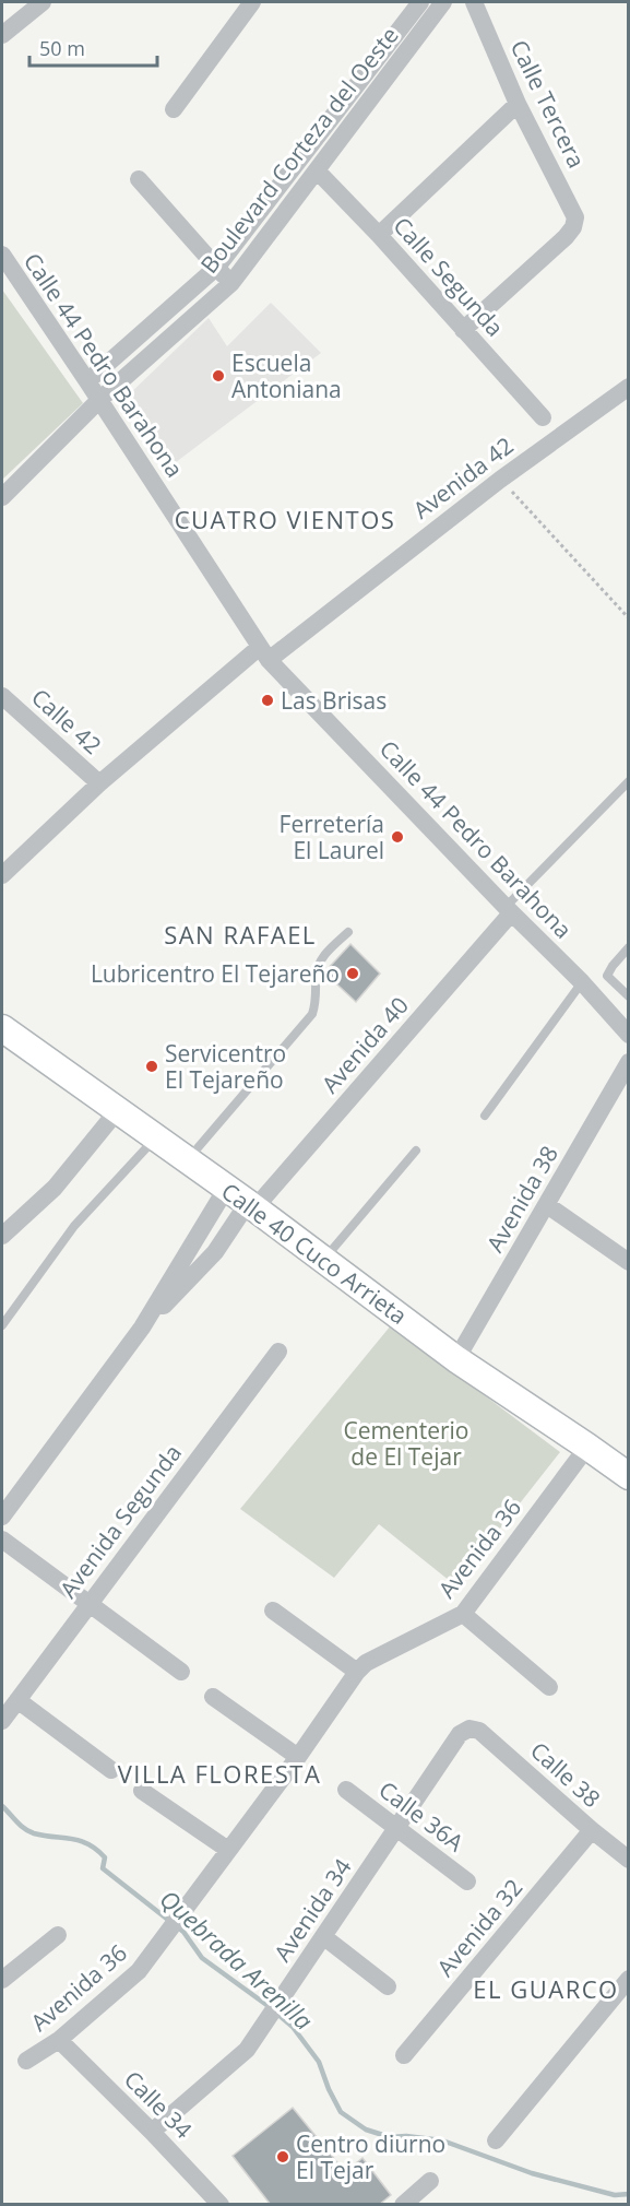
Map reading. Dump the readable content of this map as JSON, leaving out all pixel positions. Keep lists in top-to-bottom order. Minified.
{"streets":{"main road":["Calle 40 Cuco Arrieta"],"street":["Calle Tercera","Boulevard Corteza del Oeste","Calle Segunda","Calle 44 Pedro Barahona","Avenida 42","Calle 42","Avenida 40","Avenida 38","Avenida Segunda","Avenida 36","Calle 38","Calle 36A","Avenida 34","Avenida 32","Calle 34"]},"crossings":[["Calle Tercera","Calle Segunda"],["Boulevard Corteza del Oeste","Calle Segunda"],["Boulevard Corteza del Oeste","Calle 44 Pedro Barahona"],["Calle 44 Pedro Barahona","Avenida 42"],["Calle 44 Pedro Barahona","Avenida 40"],["Avenida 42","Calle 42"],["Avenida 40","Calle 40 Cuco Arrieta"],["Avenida 38","Calle 40 Cuco Arrieta"],["Calle 40 Cuco Arrieta","Avenida 36"],["Avenida 36","Calle 34"],["Calle 38","Avenida 34"],["Calle 38","Avenida 32"],["Calle 36A","Avenida 34"],["Avenida 34","Calle 34"]],"districts":["CUATRO VIENTOS","SAN RAFAEL","VILLA FLORESTA","EL GUARCO"],"water":["Quebrada Arenilla"],"parks":["Cementerio de El Tejar"],"places":["Escuela Antoniana","Las Brisas","Ferretería El Laurel","Lubricentro El Tejareño","Servicentro El Tejareño","Centro diurno El Tejar"],"scale_bar":"50 m"}
